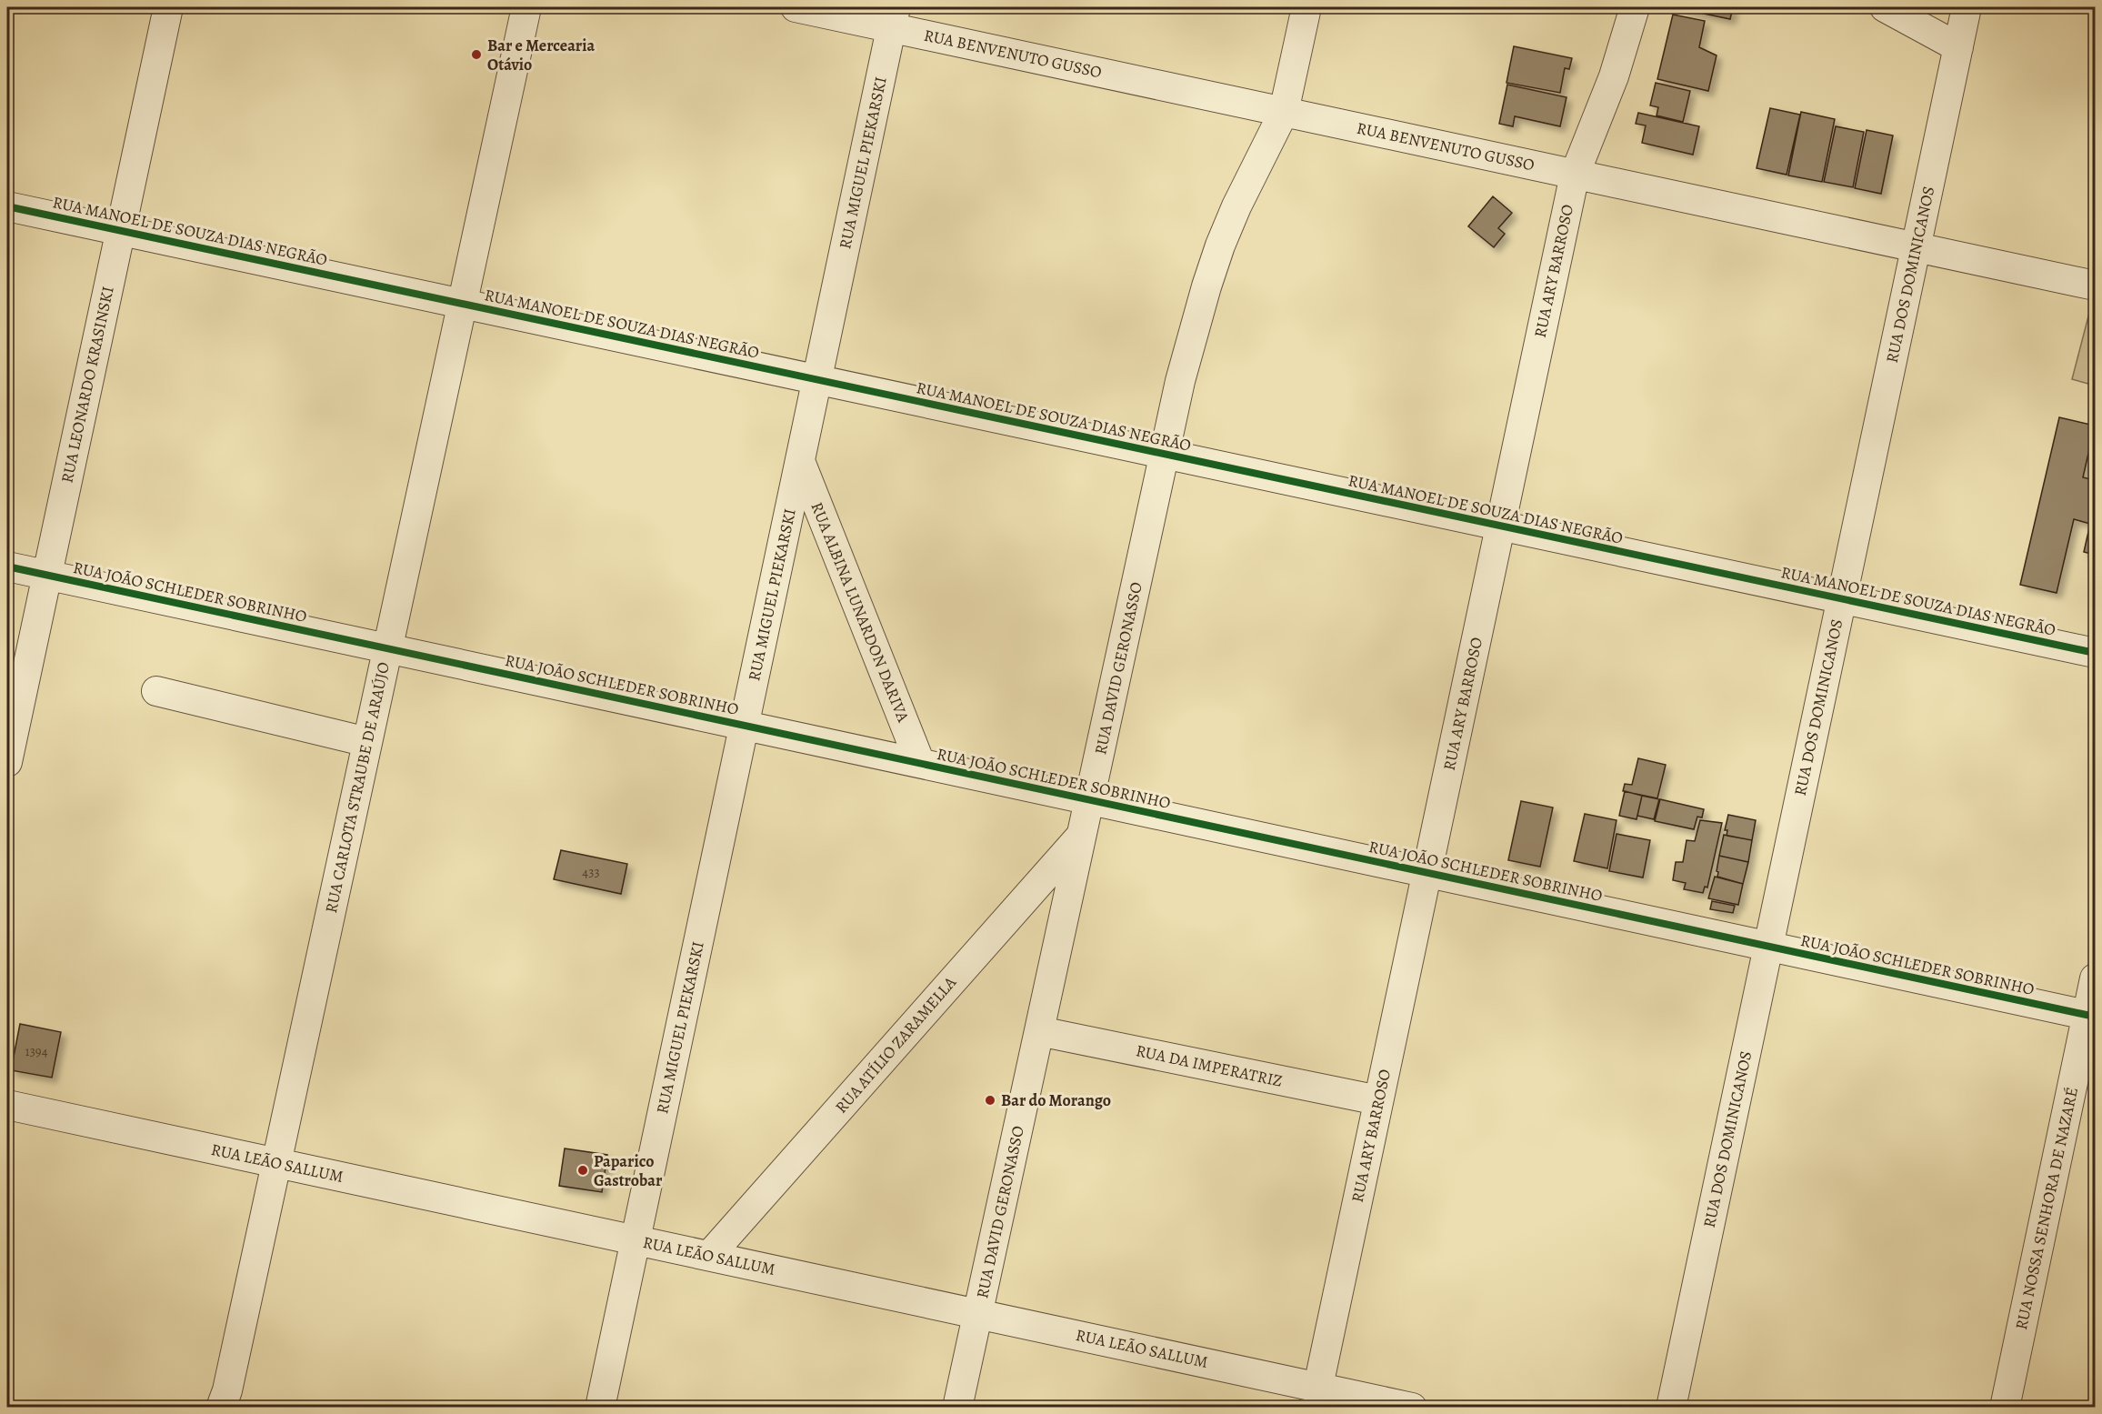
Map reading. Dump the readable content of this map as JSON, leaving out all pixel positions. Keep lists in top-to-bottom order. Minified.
{"streets":{"street":["RUA BENVENUTO GUSSO","RUA MIGUEL PIEKARSKI","RUA MANOEL DE SOUZA DIAS NEGRÃO","RUA ARY BARROSO","RUA DOS DOMINICANOS","RUA LEONARDO KRASINSKI","RUA JOÃO SCHLEDER SOBRINHO","RUA ALBINA LUNARDON DARIVA","RUA DAVID GERONASSO","RUA CARLOTA STRAUBE DE ARAÚJO","RUA ATÍLIO ZARAMELLA","RUA DA IMPERATRIZ","RUA LEÃO SALLUM","RUA NOSSA SENHORA DE NAZARÉ"]},"crossings":[["RUA BENVENUTO GUSSO","RUA MIGUEL PIEKARSKI"],["RUA BENVENUTO GUSSO","RUA ARY BARROSO"],["RUA BENVENUTO GUSSO","RUA DOS DOMINICANOS"],["RUA BENVENUTO GUSSO","RUA DAVID GERONASSO"],["RUA MIGUEL PIEKARSKI","RUA MANOEL DE SOUZA DIAS NEGRÃO"],["RUA MIGUEL PIEKARSKI","RUA JOÃO SCHLEDER SOBRINHO"],["RUA MIGUEL PIEKARSKI","RUA ALBINA LUNARDON DARIVA"],["RUA MIGUEL PIEKARSKI","RUA LEÃO SALLUM"],["RUA MANOEL DE SOUZA DIAS NEGRÃO","RUA ARY BARROSO"],["RUA MANOEL DE SOUZA DIAS NEGRÃO","RUA DOS DOMINICANOS"],["RUA MANOEL DE SOUZA DIAS NEGRÃO","RUA LEONARDO KRASINSKI"],["RUA MANOEL DE SOUZA DIAS NEGRÃO","RUA DAVID GERONASSO"],["RUA MANOEL DE SOUZA DIAS NEGRÃO","RUA CARLOTA STRAUBE DE ARAÚJO"],["RUA ARY BARROSO","RUA JOÃO SCHLEDER SOBRINHO"],["RUA ARY BARROSO","RUA DA IMPERATRIZ"],["RUA ARY BARROSO","RUA LEÃO SALLUM"],["RUA DOS DOMINICANOS","RUA JOÃO SCHLEDER SOBRINHO"],["RUA LEONARDO KRASINSKI","RUA JOÃO SCHLEDER SOBRINHO"],["RUA JOÃO SCHLEDER SOBRINHO","RUA ALBINA LUNARDON DARIVA"],["RUA JOÃO SCHLEDER SOBRINHO","RUA DAVID GERONASSO"],["RUA JOÃO SCHLEDER SOBRINHO","RUA CARLOTA STRAUBE DE ARAÚJO"],["RUA JOÃO SCHLEDER SOBRINHO","RUA NOSSA SENHORA DE NAZARÉ"],["RUA DAVID GERONASSO","RUA ATÍLIO ZARAMELLA"],["RUA DAVID GERONASSO","RUA DA IMPERATRIZ"],["RUA DAVID GERONASSO","RUA LEÃO SALLUM"],["RUA CARLOTA STRAUBE DE ARAÚJO","RUA LEÃO SALLUM"],["RUA ATÍLIO ZARAMELLA","RUA LEÃO SALLUM"]],"places":["Bar e Mercearia Otávio","Bar do Morango","Paparico Gastrobar"],"house_numbers":["433","1394"]}
